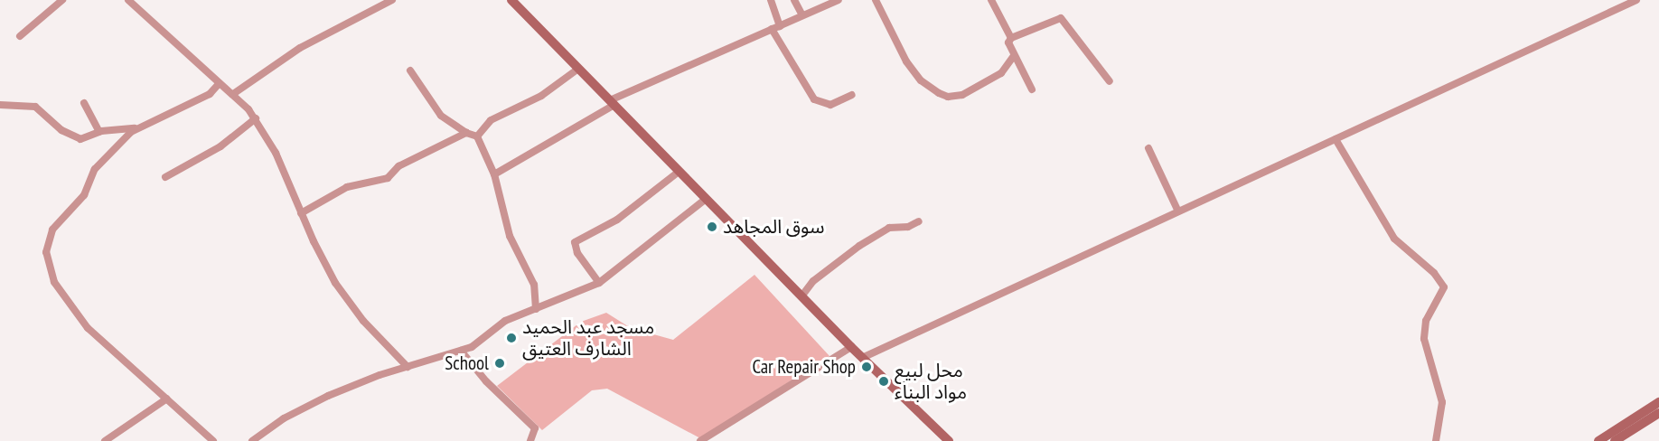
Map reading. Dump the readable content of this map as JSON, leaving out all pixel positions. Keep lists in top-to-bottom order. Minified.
{"places":["سوق المجاهد","مسجد عبد الحميد الشارف العتيق","School","Car Repair Shop","محل لبيع مواد البناء"]}
